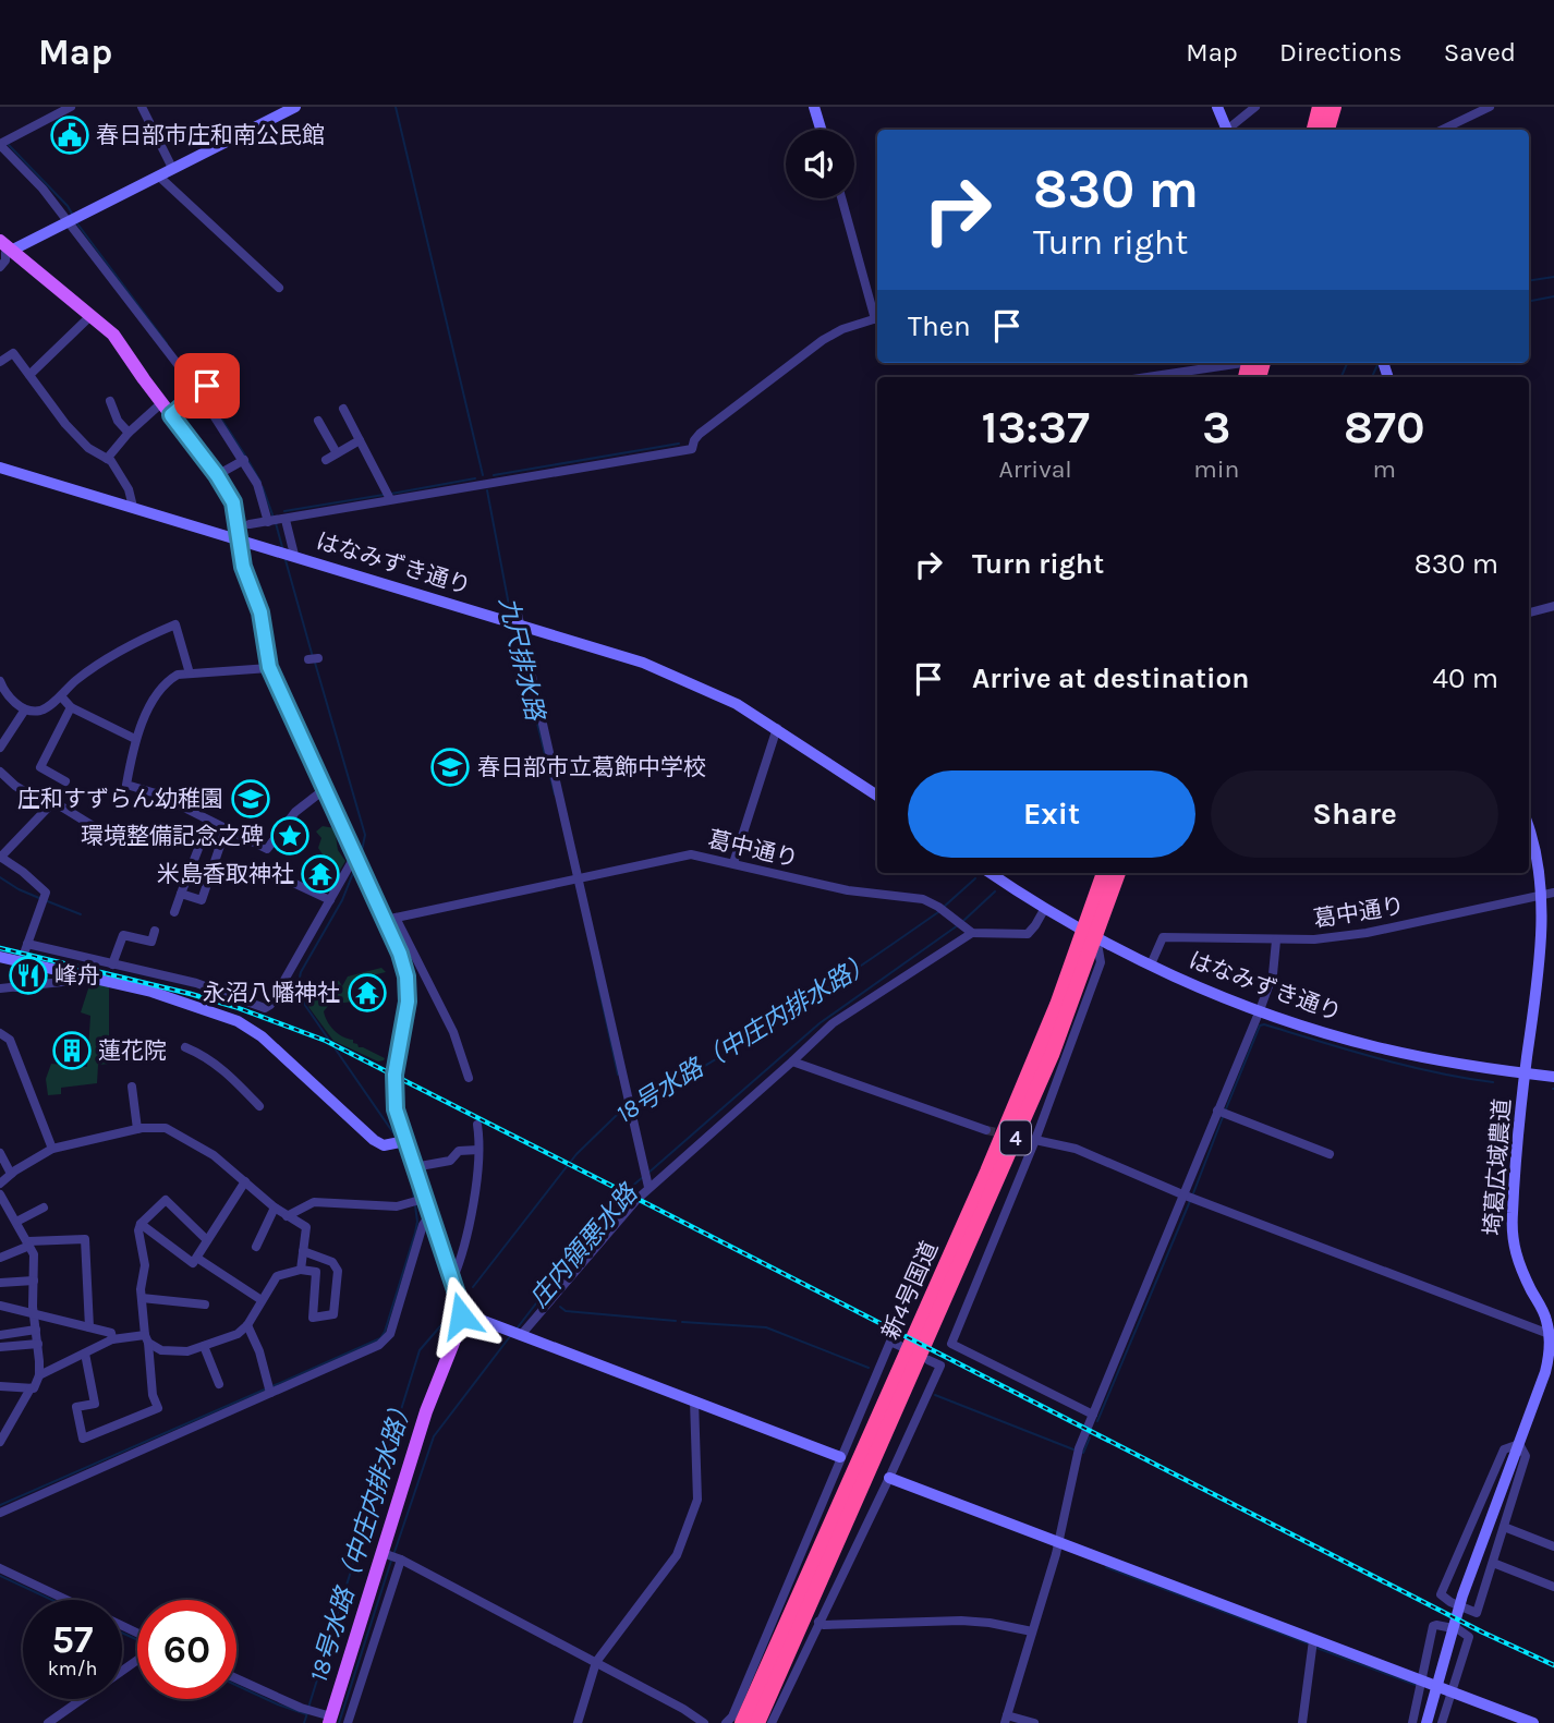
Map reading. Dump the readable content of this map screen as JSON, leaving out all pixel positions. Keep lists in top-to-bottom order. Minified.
{"streets":{"highway":["4","新4号国道"],"street":["はなみずき通り","葛中通り","埼葛広域農道"]},"crossings":[["はなみずき通り","葛中通り"],["はなみずき通り","埼葛広域農道"],["はなみずき通り","新4号国道"],["葛中通り","埼葛広域農道"]],"water":["九尺排水路","18号水路（中庄内排水路）","庄内領悪水路"],"places":{"public building":["春日部市庄和南公民館"],"school or university":["春日部市立葛飾中学校","庄和すずらん幼稚園"],"place":["環境整備記念之碑"],"temple":["米島香取神社","永沼八幡神社"],"restaurant":["峰舟"],"building":["蓮花院"]},"page":{"header":"Map","nav":["Map","Directions","Saved"],"turn":["830 m","Turn right"],"then":"Then","eta":["13:37","Arrival","3","min","870","m"],"list":[{"name":"Turn right","value":"830 m"},{"name":"Arrive at destination","value":"40 m"}],"buttons":["Exit","Share"],"speed":"57 km/h","limit":"60"}}
